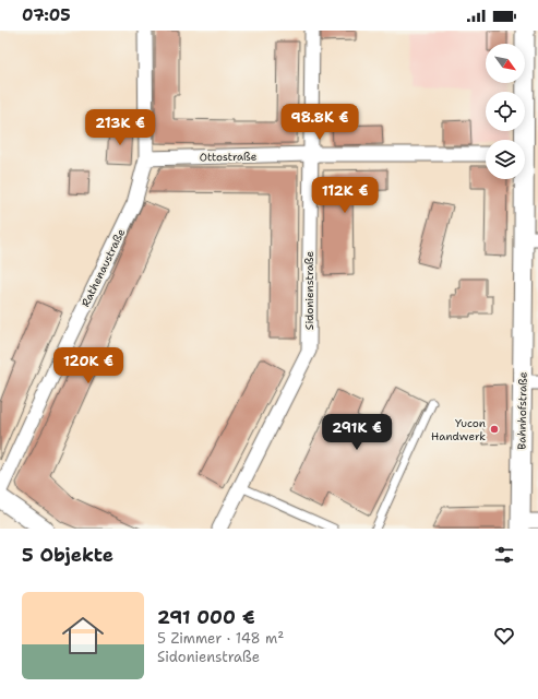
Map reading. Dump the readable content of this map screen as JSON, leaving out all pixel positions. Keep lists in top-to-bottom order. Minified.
{"streets":{"street":["Ottostraße","Rathenaustraße","Sidonienstraße","Bahnhofstraße"]},"crossings":[["Ottostraße","Rathenaustraße"],["Ottostraße","Sidonienstraße"]],"places":["Yucon Handwerk"],"north":"bottom right","page":{"status":"07:05","price":["98.8K €","213K €","112K €","120K €","291K €"],"heading":"5 Objekte","list":[{"name":"291 000 €","note":"5 Zimmer · 148 m² · Sidonienstraße"}]}}
